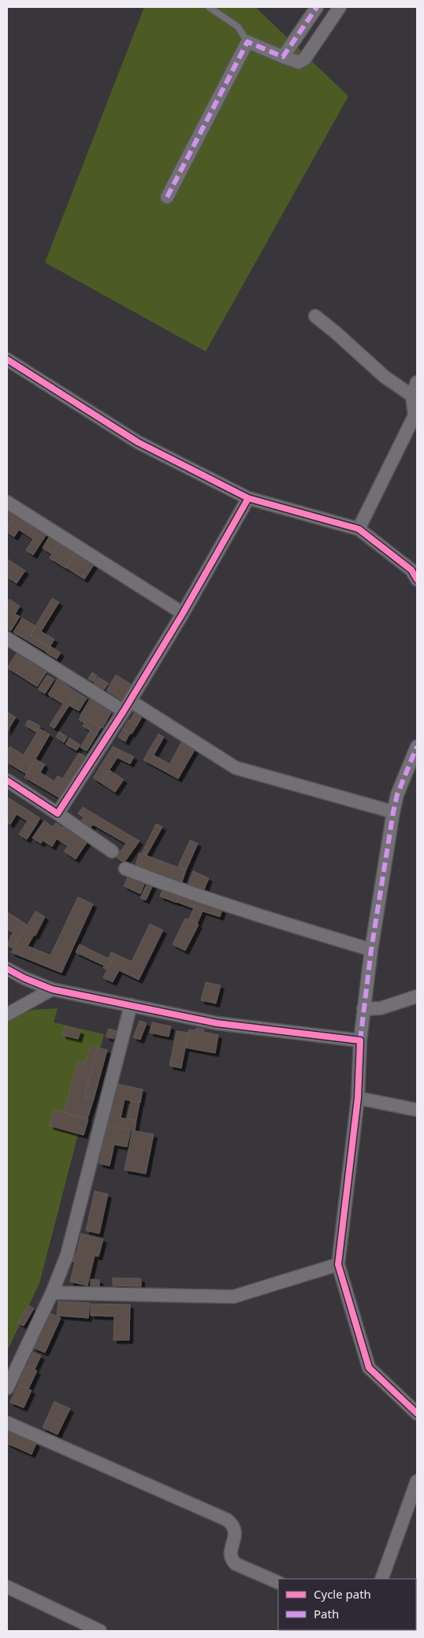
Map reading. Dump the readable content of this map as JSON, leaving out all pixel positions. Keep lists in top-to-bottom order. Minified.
{"legend":["Cycle path","Path"]}
